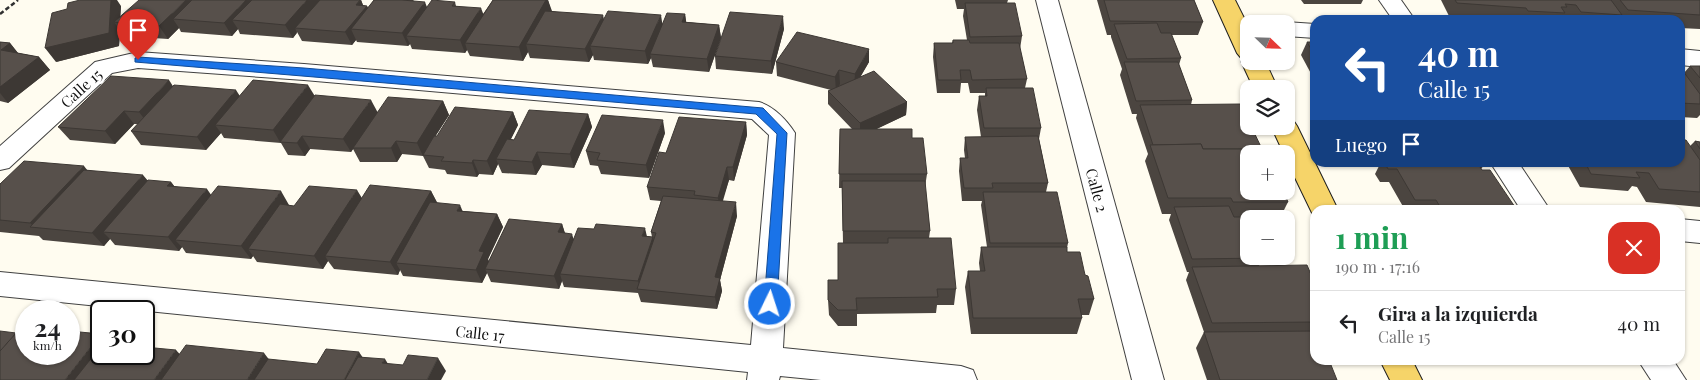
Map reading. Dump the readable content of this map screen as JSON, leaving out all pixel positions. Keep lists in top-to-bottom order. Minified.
{"streets":{"street":["Calle 15","Calle 2","Calle 17"]},"crossings":[["Calle 15","Calle 17"]],"north":"bottom right","page":{"map_buttons":["+","−"],"turn":["40 m","Calle 15"],"then":"Luego","heading":["1 min","190 m · 17:16"],"list":[{"name":"Gira a la izquierda","note":"Calle 15","value":"40 m"}],"speed":"24 km/h","limit":"30"}}
